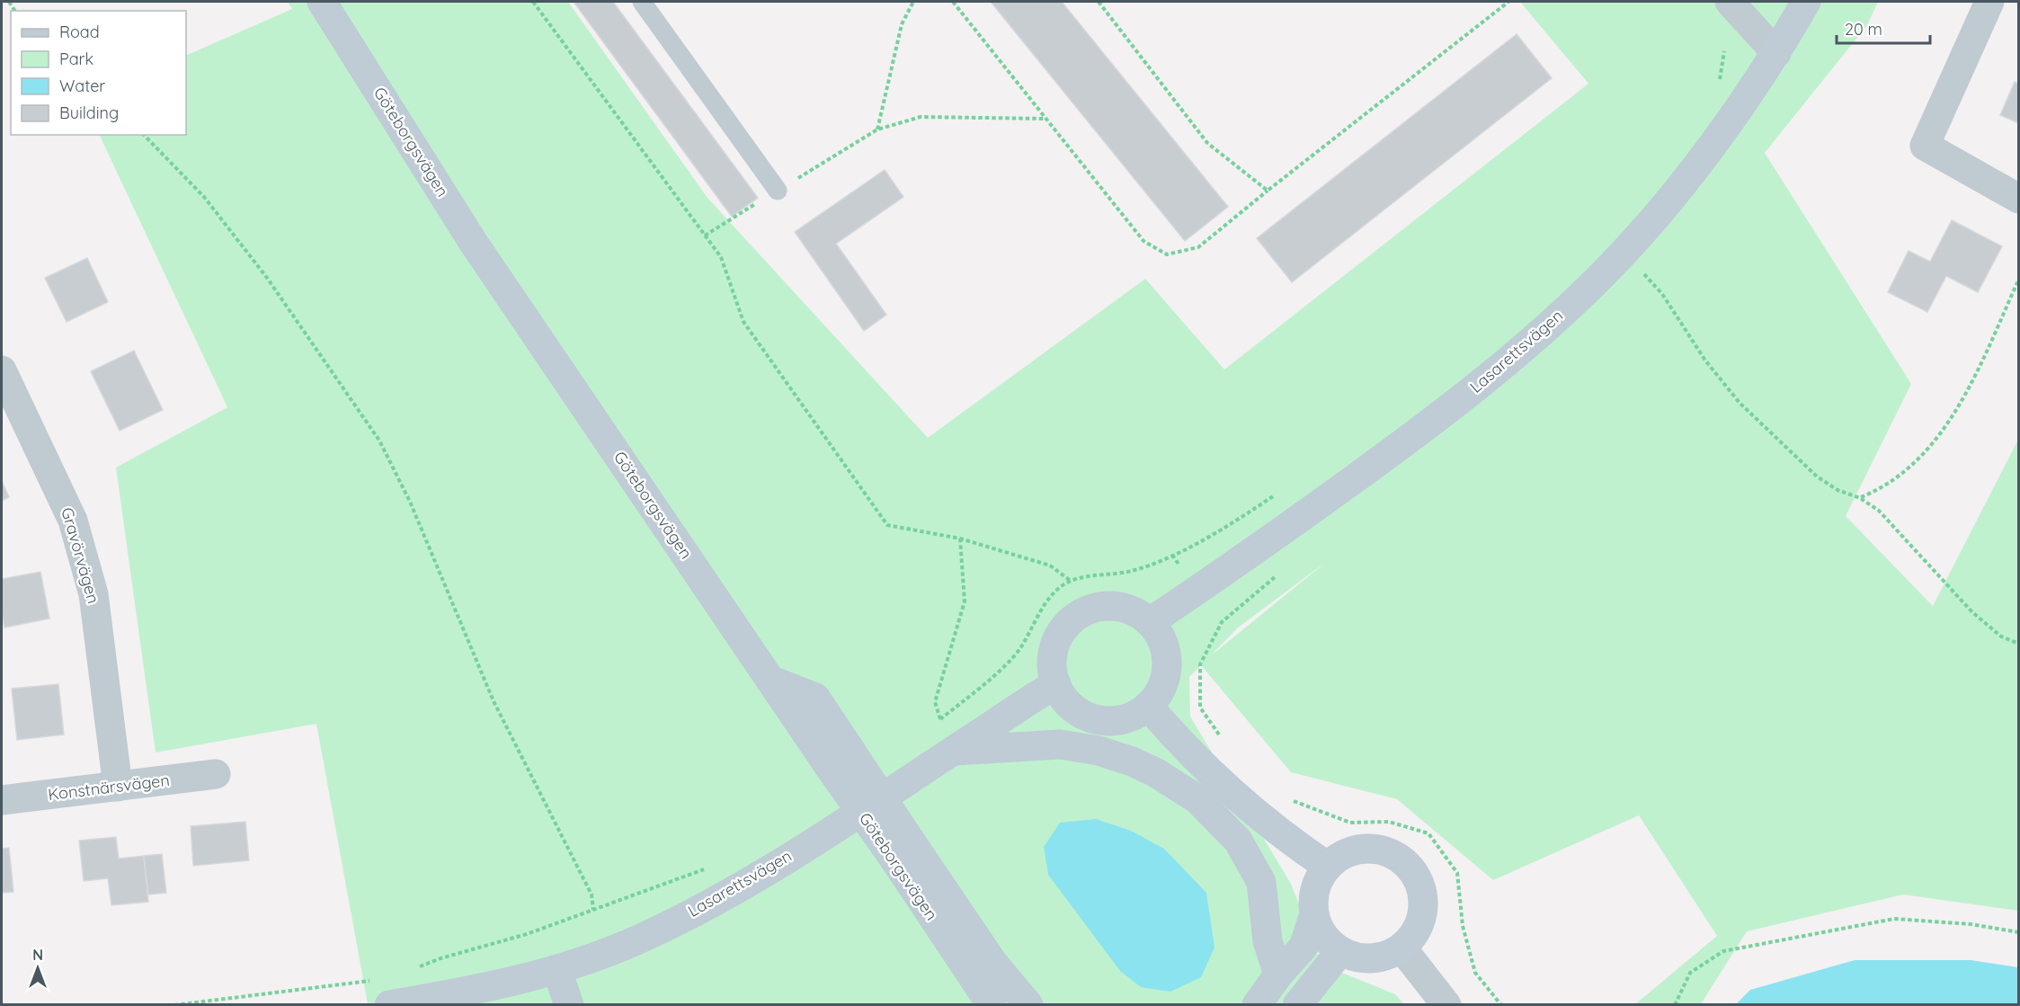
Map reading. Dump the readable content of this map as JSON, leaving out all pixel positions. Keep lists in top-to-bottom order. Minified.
{"streets":{"street":["Göteborgsvägen","Lasarettsvägen","Gravörvägen","Konstnärsvägen"]},"crossings":[["Gravörvägen","Konstnärsvägen"]],"legend":["Road","Park","Water","Building"],"scale_bar":"20 m","north":"top"}
